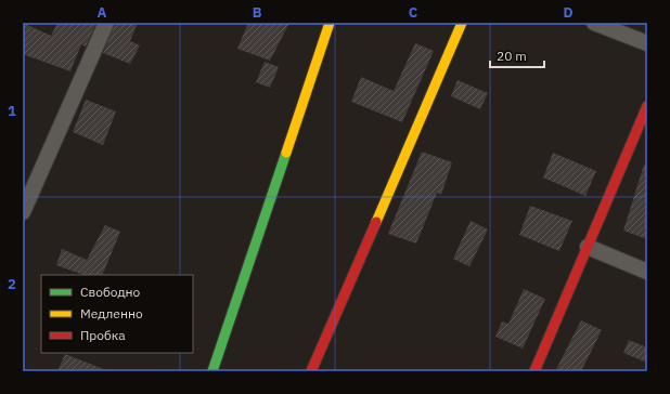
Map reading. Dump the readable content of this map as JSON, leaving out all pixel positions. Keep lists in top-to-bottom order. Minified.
{"legend":["Свободно","Медленно","Пробка"],"scale_bar":"20 m","grid":{"columns":["A","B","C","D"],"rows":["1","2"]}}
